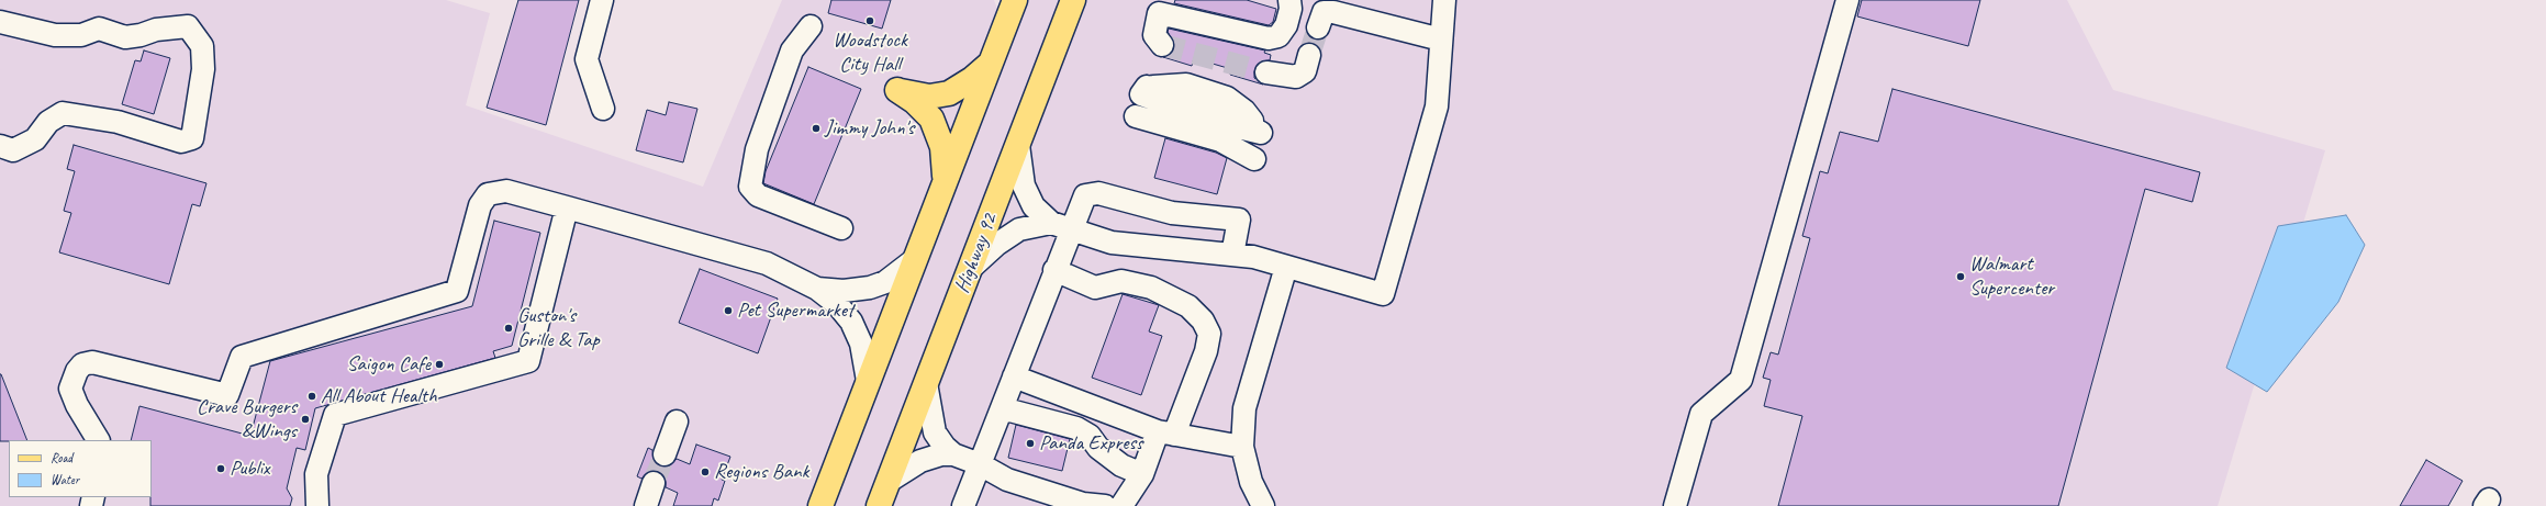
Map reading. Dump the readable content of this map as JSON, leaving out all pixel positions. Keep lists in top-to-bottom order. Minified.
{"streets":{"main road":["Highway 92"]},"places":["Woodstock City Hall","Jimmy John's","Walmart Supercenter","Pet Supermarket","Guston's Grille & Tap","Saigon Cafe","All About Health","Crave Burgers &Wings","Panda Express","Publix","Regions Bank"],"legend":["Road","Water"]}
